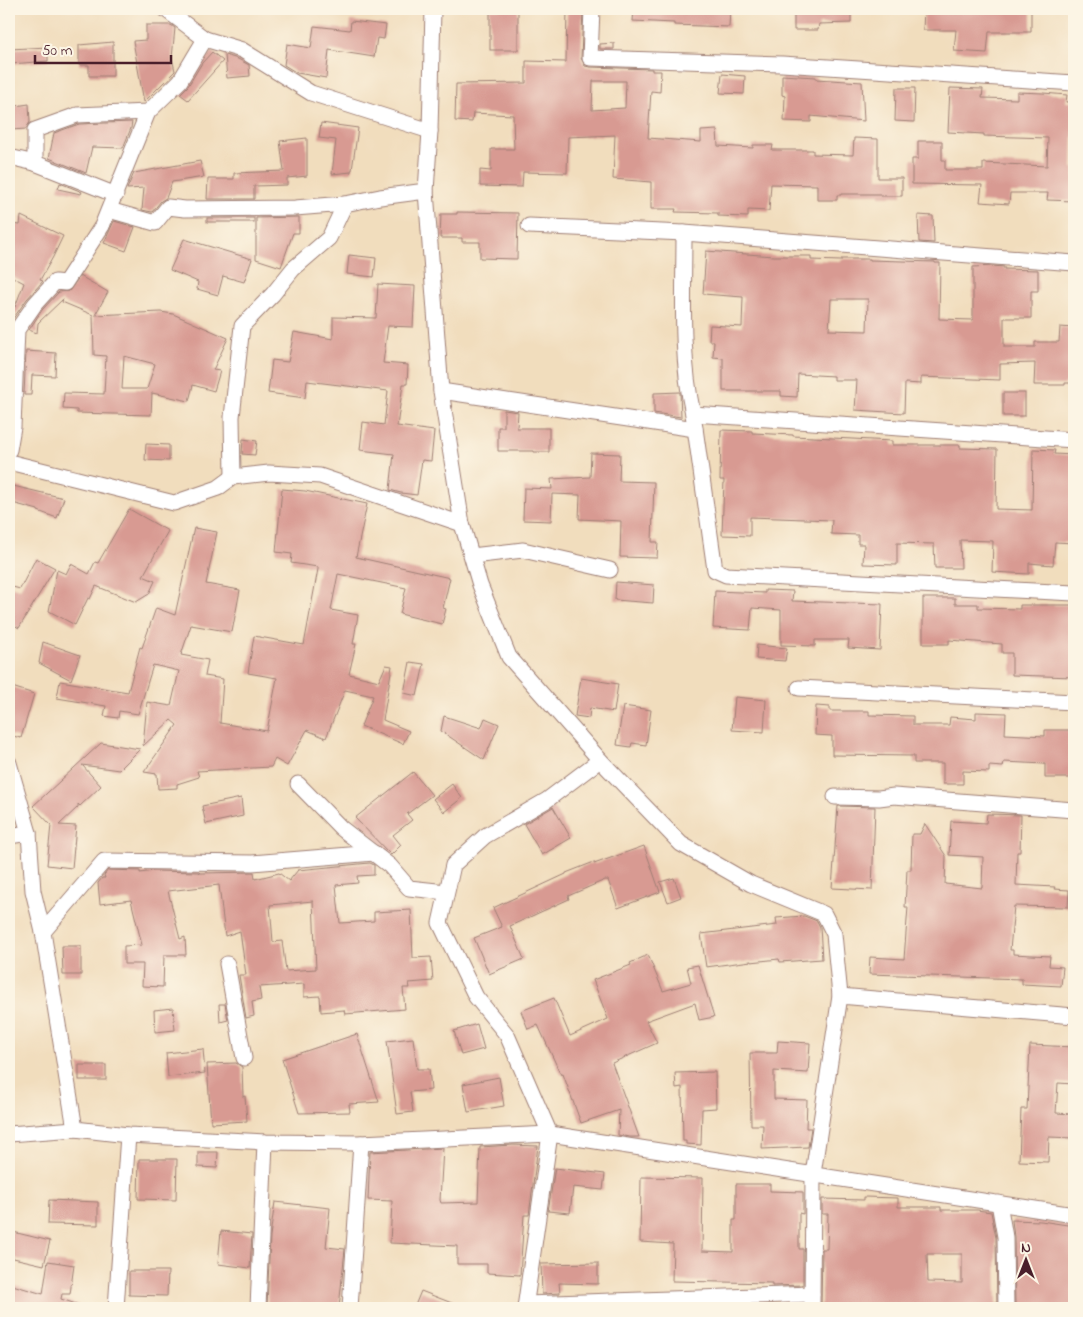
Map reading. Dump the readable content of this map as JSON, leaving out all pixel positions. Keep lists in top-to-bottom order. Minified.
{"scale_bar":"50 m","north":"top"}
